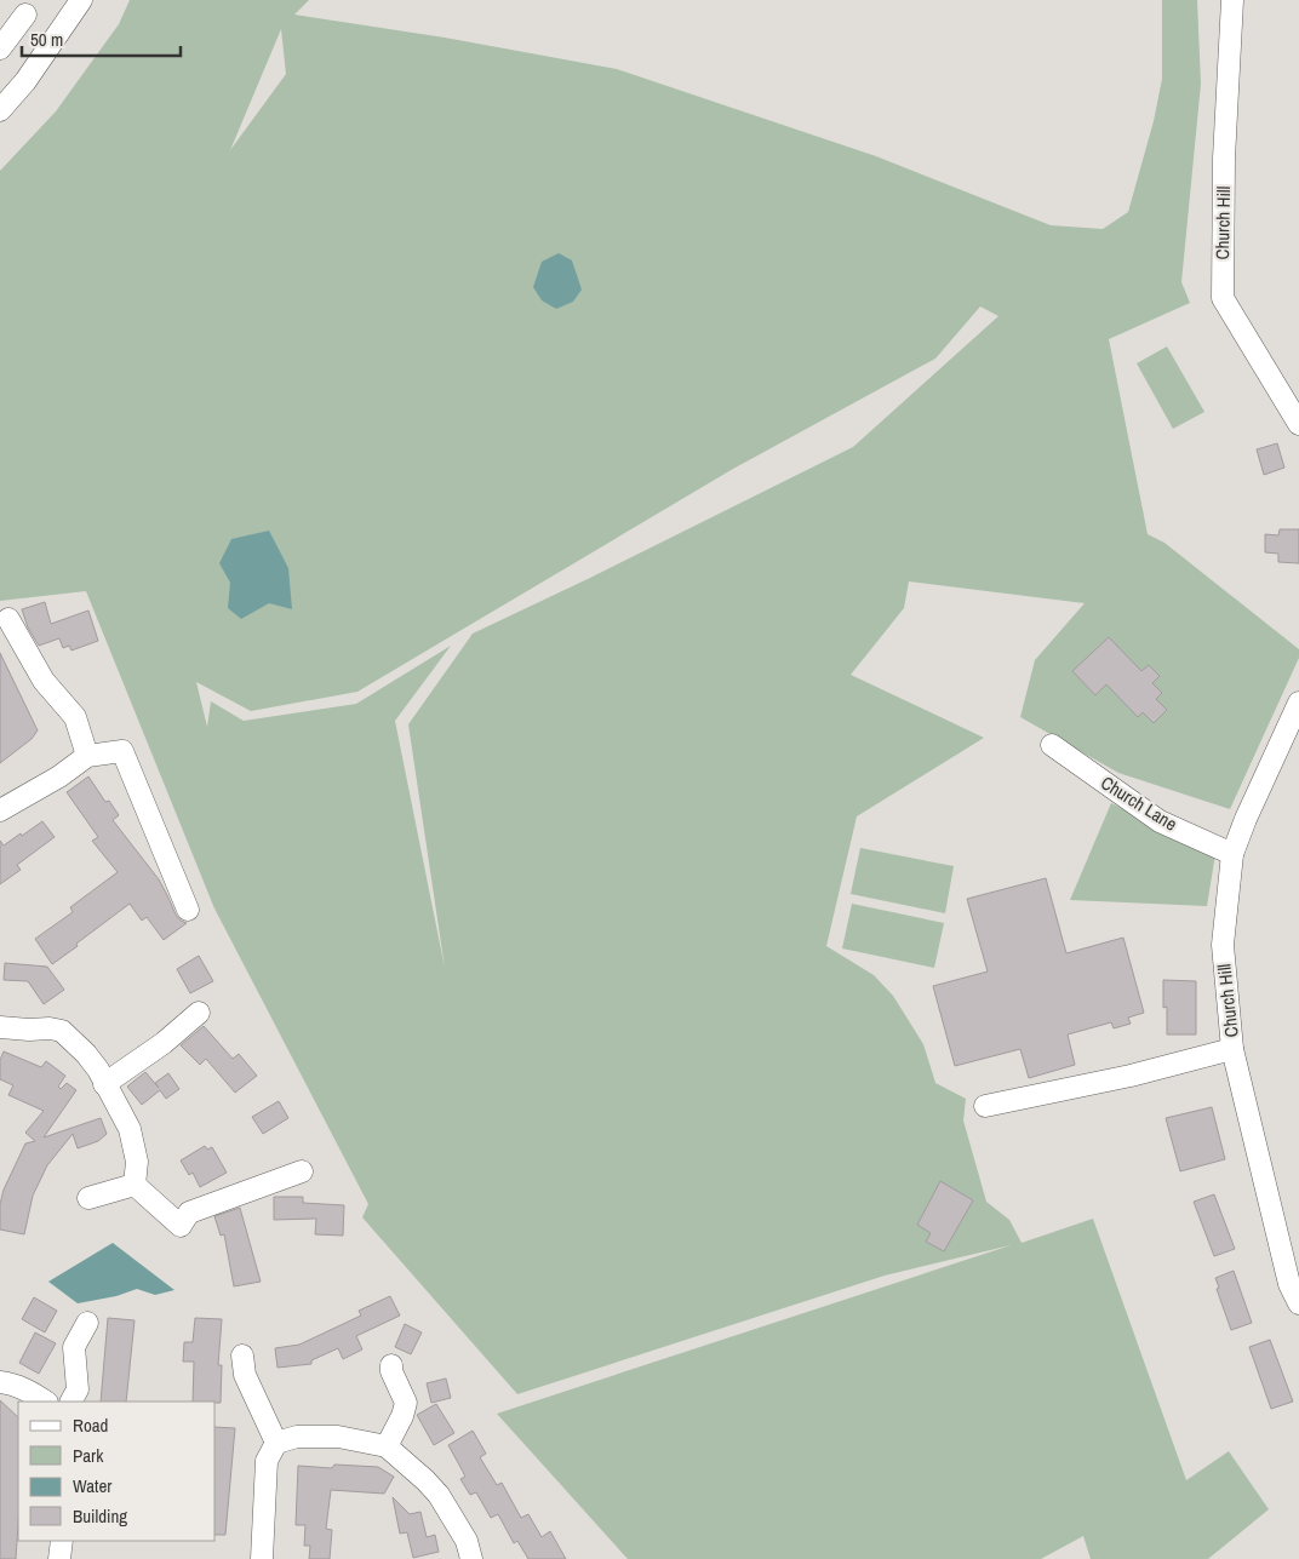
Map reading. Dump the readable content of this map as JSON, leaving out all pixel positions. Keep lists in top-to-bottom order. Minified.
{"streets":{"street":["Church Hill","Church Lane"]},"crossings":[["Church Hill","Church Lane"]],"legend":["Road","Park","Water","Building"],"scale_bar":"50 m"}
